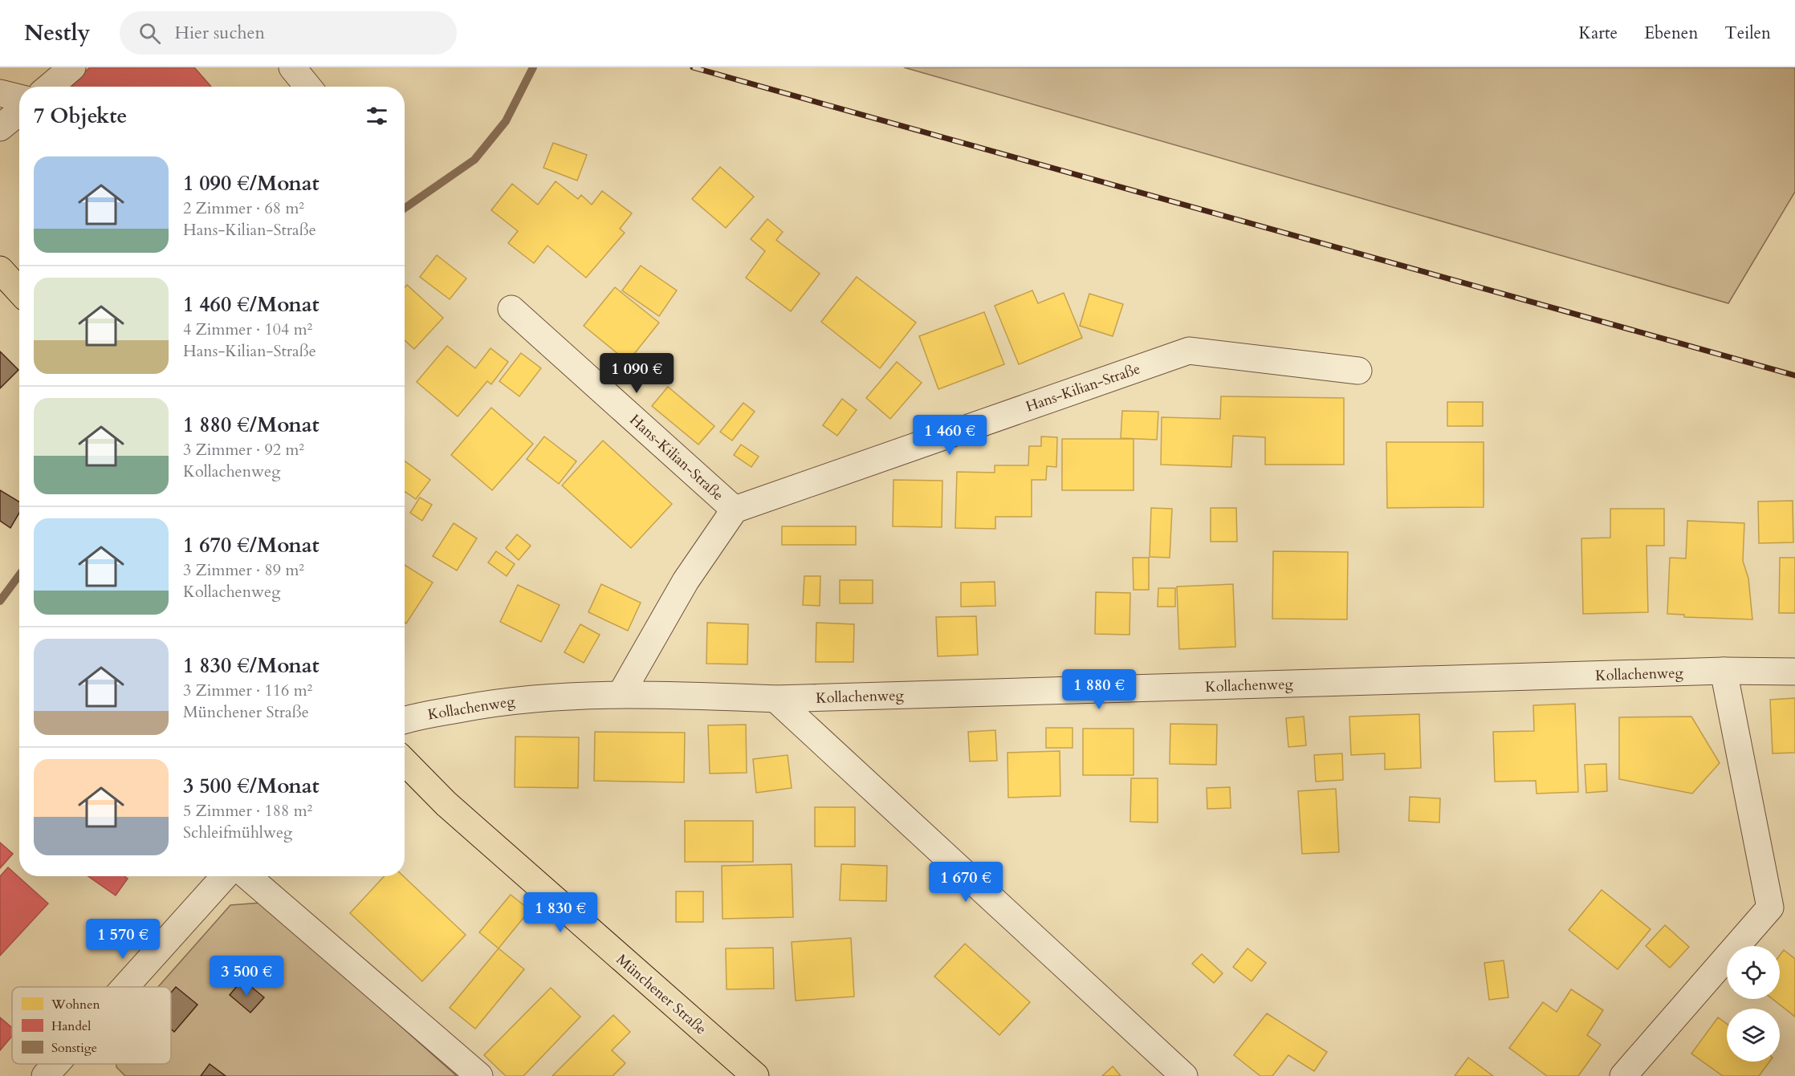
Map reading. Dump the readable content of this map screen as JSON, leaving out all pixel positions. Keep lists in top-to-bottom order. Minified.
{"streets":{"main road":["Münchener Straße"],"street":["Hans-Kilian-Straße","Kollachenweg"]},"crossings":[["Hans-Kilian-Straße","Kollachenweg"]],"legend":["Wohnen","Handel","Sonstige"],"page":{"header":"Nestly","search":"Hier suchen","nav":["Karte","Ebenen","Teilen"],"heading":"7 Objekte","list":[{"name":"1 090 €/Monat","note":"2 Zimmer · 68 m² · Hans-Kilian-Straße"},{"name":"1 460 €/Monat","note":"4 Zimmer · 104 m² · Hans-Kilian-Straße"},{"name":"1 880 €/Monat","note":"3 Zimmer · 92 m² · Kollachenweg"},{"name":"1 670 €/Monat","note":"3 Zimmer · 89 m² · Kollachenweg"},{"name":"1 830 €/Monat","note":"3 Zimmer · 116 m² · Münchener Straße"},{"name":"3 500 €/Monat","note":"5 Zimmer · 188 m² · Schleifmühlweg"}],"price":["1 090 €","1 460 €","1 880 €","1 670 €","1 830 €","1 570 €","3 500 €"]}}
